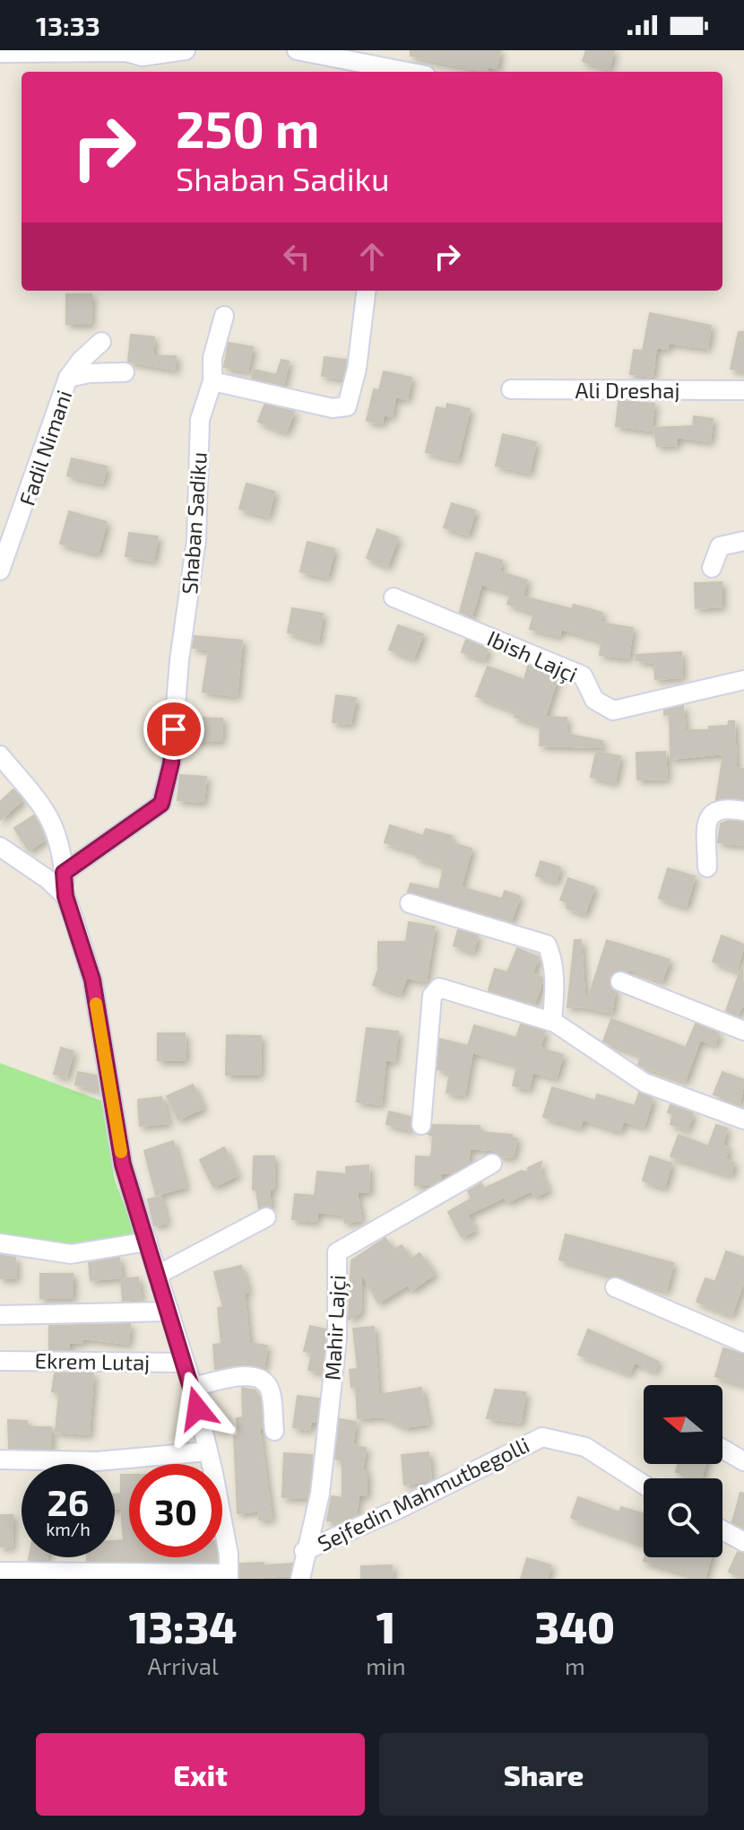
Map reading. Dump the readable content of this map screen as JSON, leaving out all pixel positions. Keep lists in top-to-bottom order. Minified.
{"streets":{"street":["Ali Dreshaj","Fadil Nimani","Shaban Sadiku","Ibish Lajçi","Mahir Lajçi","Ekrem Lutaj","Sejfedin Mahmutbegolli"]},"crossings":[["Mahir Lajçi","Sejfedin Mahmutbegolli"]],"north":"left","page":{"status":"13:33","turn":["250 m","Shaban Sadiku"],"speed":"26 km/h","limit":"30","eta":["13:34","Arrival","1","min","340","m"],"buttons":["Exit","Share"]}}
